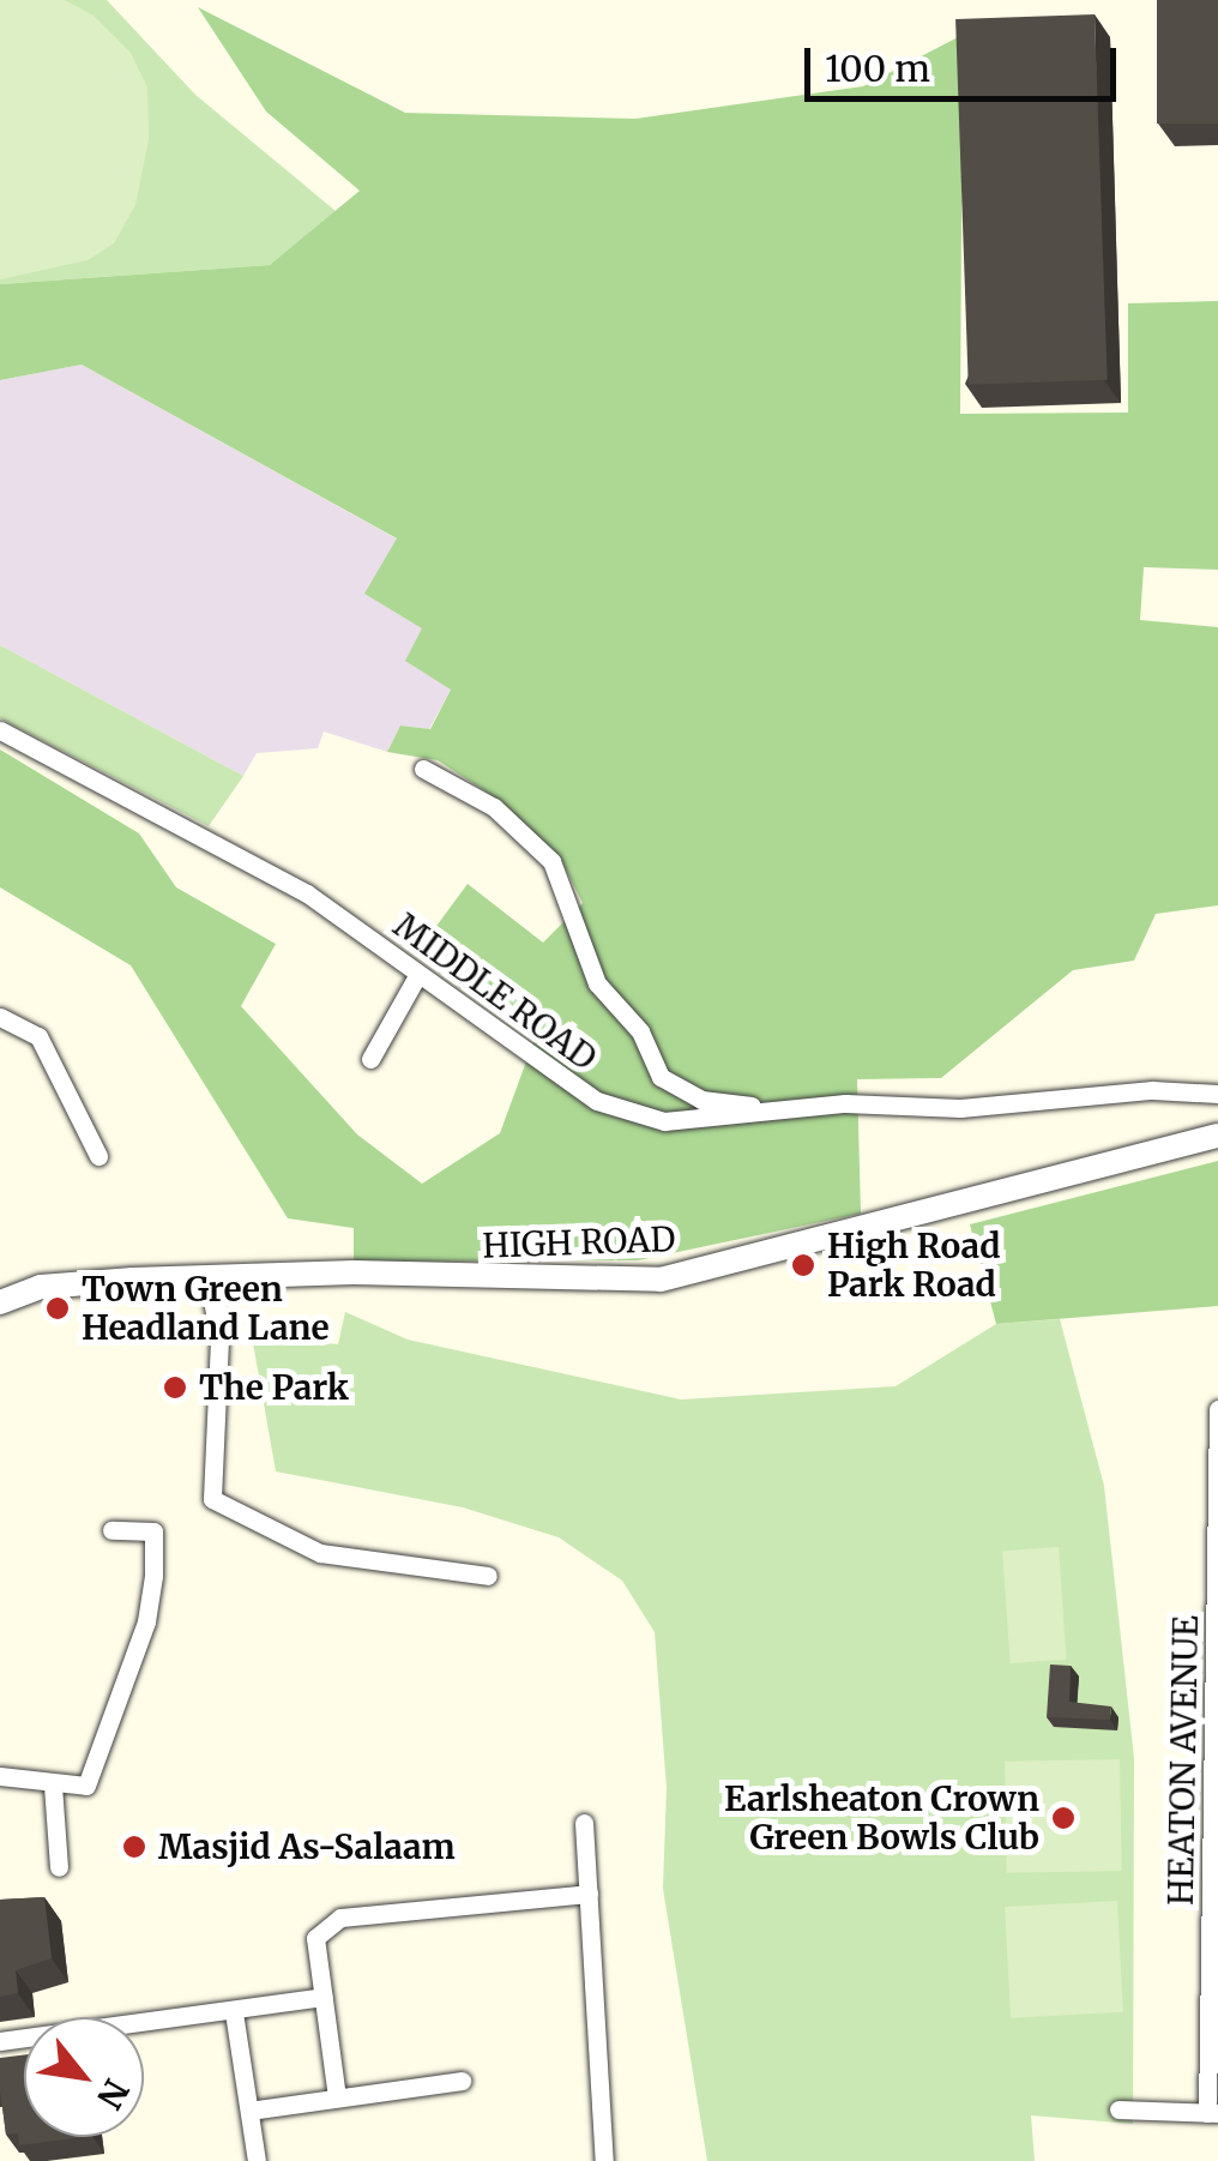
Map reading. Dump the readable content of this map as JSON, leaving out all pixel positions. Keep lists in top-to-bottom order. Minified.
{"streets":{"street":["MIDDLE ROAD","HIGH ROAD","HEATON AVENUE"]},"places":["High Road Park Road","Town Green Headland Lane","The Park","Earlsheaton Crown Green Bowls Club","Masjid As-Salaam"],"scale_bar":"100 m","north":"bottom right"}
